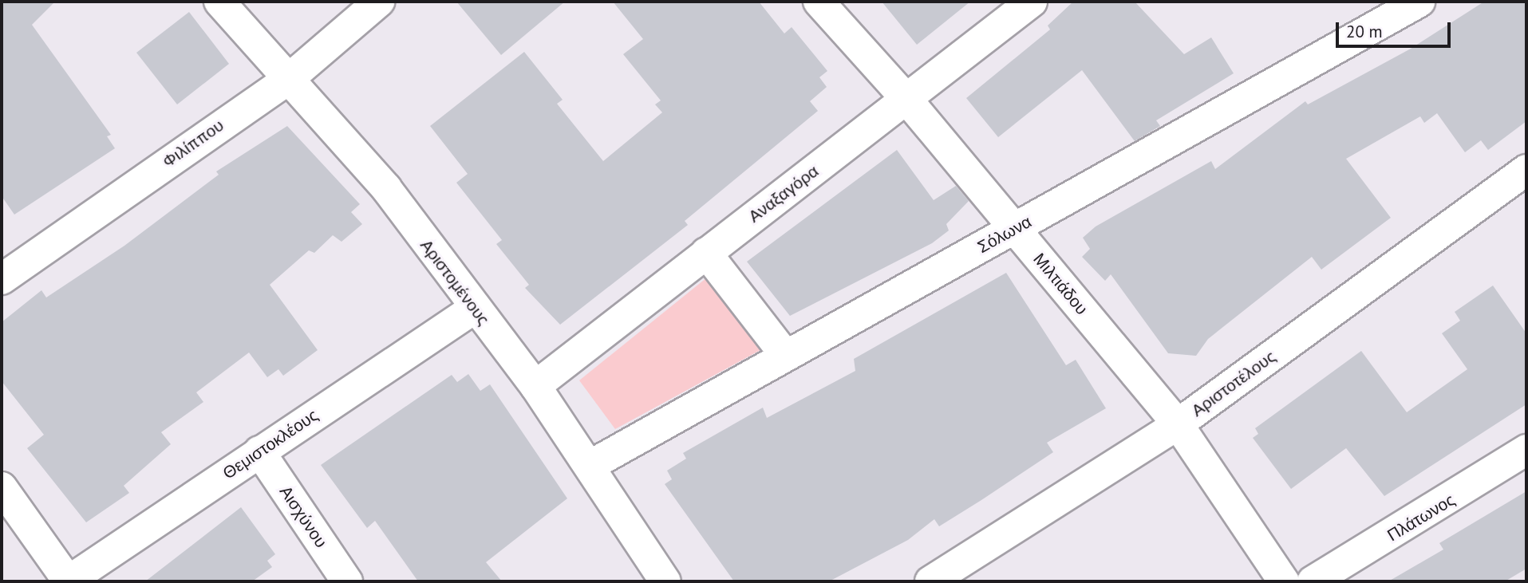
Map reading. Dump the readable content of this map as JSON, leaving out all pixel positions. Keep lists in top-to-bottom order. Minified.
{"streets":{"street":["Φιλίππου","Αναξαγόρα","Σόλωνα","Αριστομένους","Μιλτιάδου","Αριστοτέλους","Θεμιστοκλέους","Αισχύνου","Πλάτωνος"]},"crossings":[["Φιλίππου","Αριστομένους"],["Αναξαγόρα","Αριστομένους"],["Αναξαγόρα","Μιλτιάδου"],["Σόλωνα","Αριστομένους"],["Σόλωνα","Μιλτιάδου"],["Αριστομένους","Θεμιστοκλέους"],["Μιλτιάδου","Αριστοτέλους"],["Θεμιστοκλέους","Αισχύνου"]],"scale_bar":"20 m"}
